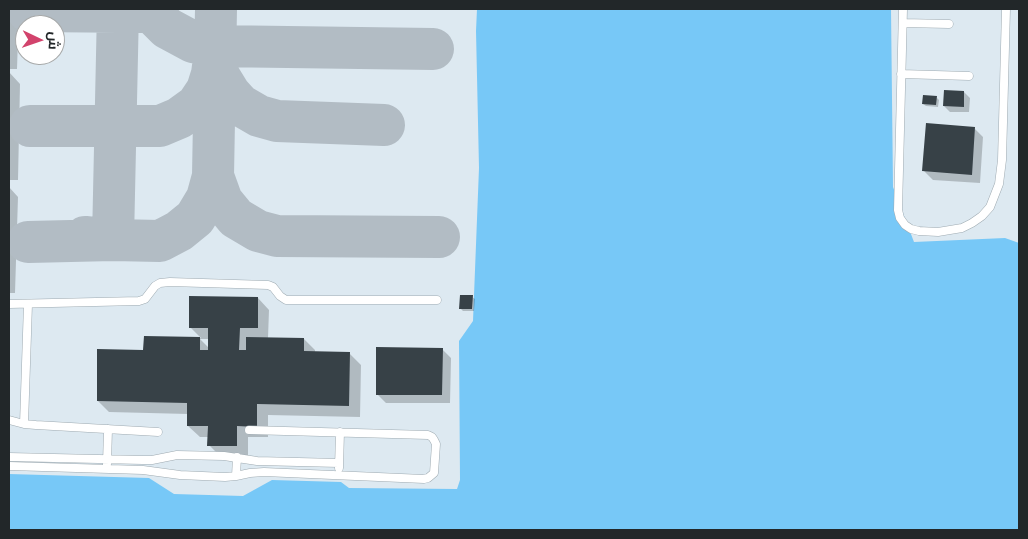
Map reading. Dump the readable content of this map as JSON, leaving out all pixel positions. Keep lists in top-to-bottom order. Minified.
{"north":"right"}
